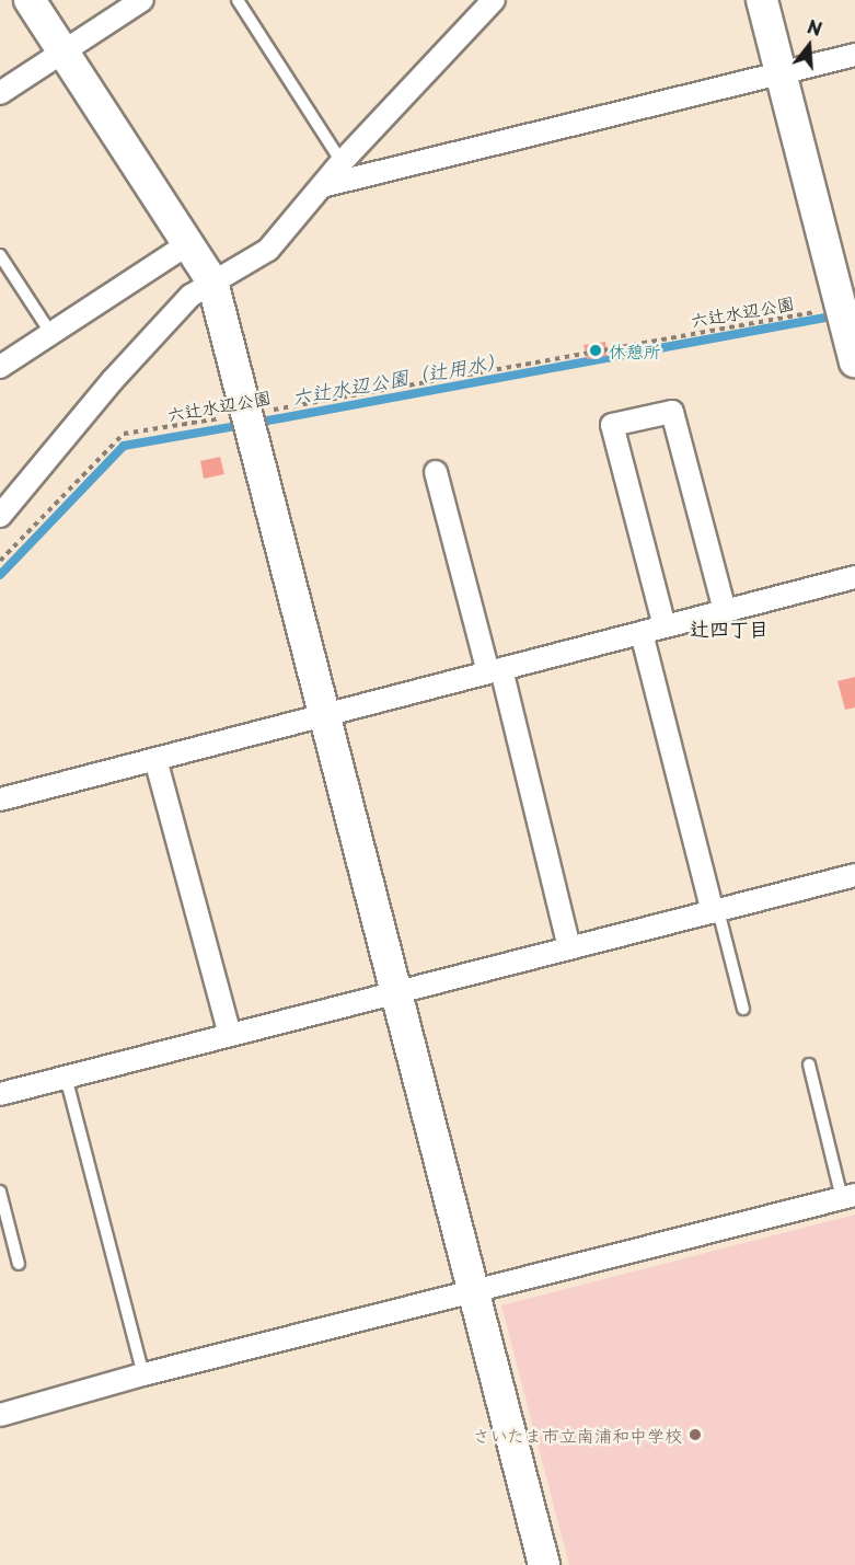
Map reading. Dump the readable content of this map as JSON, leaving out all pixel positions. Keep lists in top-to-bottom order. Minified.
{"streets":{"path":["六辻水辺公園"]},"districts":["辻四丁目"],"water":["六辻水辺公園（辻用水）"],"places":["休憩所","さいたま市立南浦和中学校"],"north":"top"}
